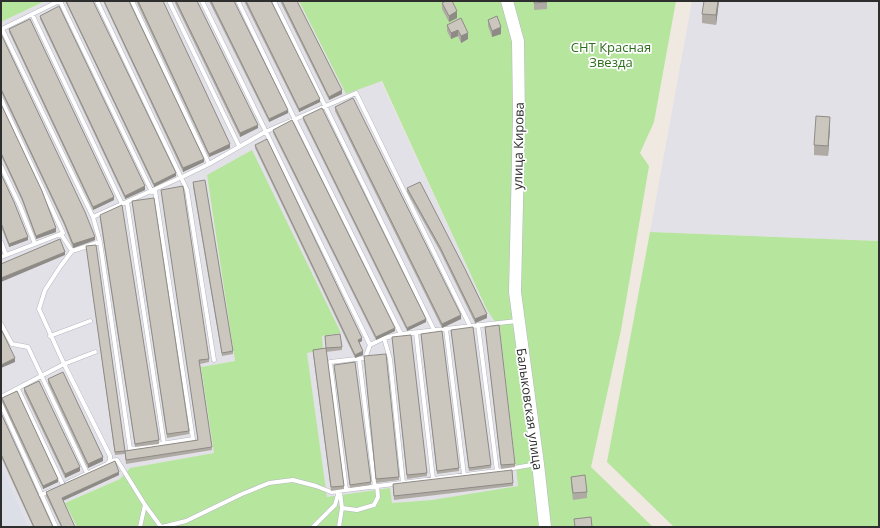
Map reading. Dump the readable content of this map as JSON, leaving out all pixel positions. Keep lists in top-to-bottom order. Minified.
{"streets":{"street":["улица Кирова","Балыковская улица"]},"crossings":[["улица Кирова","Балыковская улица"]],"parks":["СНТ Красная Звезда"]}
